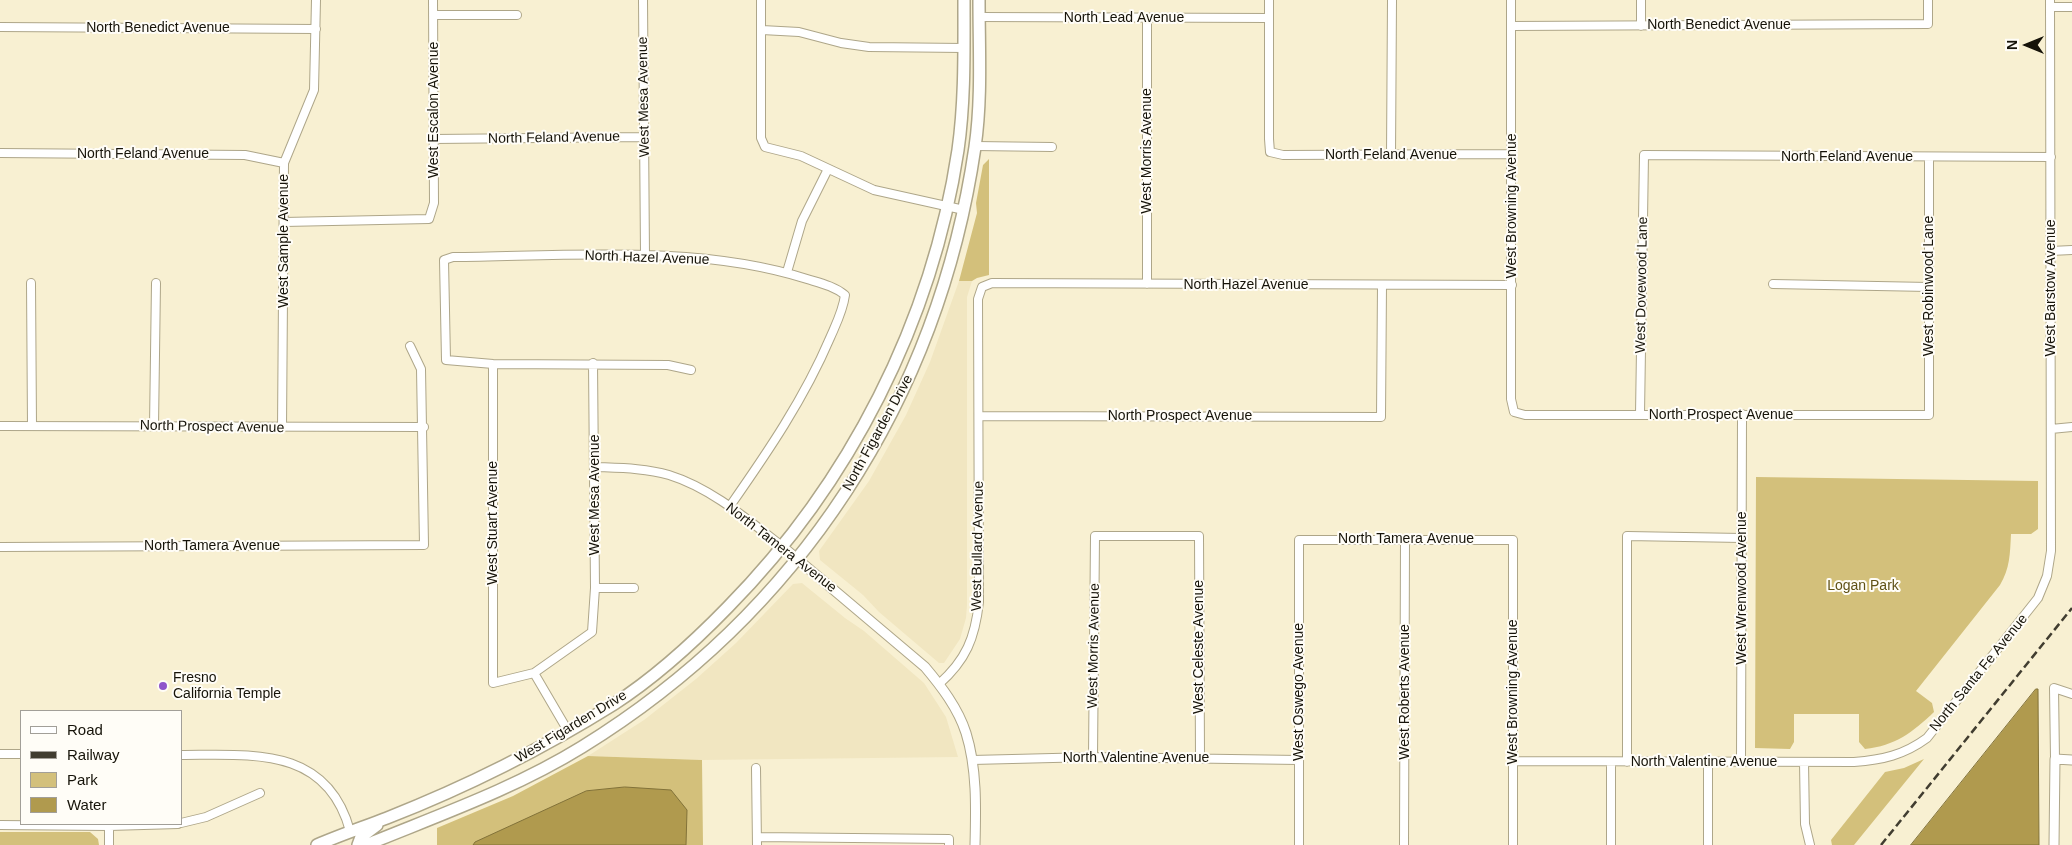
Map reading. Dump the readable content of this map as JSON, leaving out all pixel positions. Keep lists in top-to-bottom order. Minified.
{"streets":{"main road":["North Figarden Drive","West Figarden Drive"],"street":["North Lead Avenue","North Benedict Avenue","West Mesa Avenue","West Escalon Avenue","North Feland Avenue","West Morris Avenue","West Browning Avenue","West Sample Avenue","North Hazel Avenue","West Dovewood Lane","West Robinwood Lane","West Barstow Avenue","North Prospect Avenue","West Stuart Avenue","North Tamera Avenue","West Bullard Avenue","West Wrenwood Avenue","West Celeste Avenue","North Santa Fe Avenue","West Oswego Avenue","West Roberts Avenue","North Valentine Avenue"]},"crossings":[["North Lead Avenue","North Feland Avenue"],["North Lead Avenue","West Morris Avenue"],["North Benedict Avenue","West Browning Avenue"],["North Benedict Avenue","West Sample Avenue"],["West Mesa Avenue","North Feland Avenue"],["West Mesa Avenue","North Hazel Avenue"],["West Mesa Avenue","West Stuart Avenue"],["West Mesa Avenue","North Tamera Avenue"],["West Escalon Avenue","North Feland Avenue"],["West Escalon Avenue","West Sample Avenue"],["North Feland Avenue","West Browning Avenue"],["North Feland Avenue","West Sample Avenue"],["North Feland Avenue","West Dovewood Lane"],["North Feland Avenue","West Robinwood Lane"],["North Feland Avenue","West Barstow Avenue"],["West Morris Avenue","North Hazel Avenue"],["West Morris Avenue","West Celeste Avenue"],["West Morris Avenue","North Valentine Avenue"],["West Browning Avenue","North Hazel Avenue"],["West Browning Avenue","North Prospect Avenue"],["West Browning Avenue","North Tamera Avenue"],["West Browning Avenue","North Valentine Avenue"],["West Sample Avenue","North Prospect Avenue"],["North Hazel Avenue","North Prospect Avenue"],["North Hazel Avenue","West Stuart Avenue"],["North Hazel Avenue","North Tamera Avenue"],["North Hazel Avenue","West Bullard Avenue"],["West Dovewood Lane","North Prospect Avenue"],["West Robinwood Lane","North Prospect Avenue"],["West Barstow Avenue","North Santa Fe Avenue"],["North Prospect Avenue","North Tamera Avenue"],["North Prospect Avenue","West Bullard Avenue"],["North Prospect Avenue","West Wrenwood Avenue"],["North Figarden Drive","North Tamera Avenue"],["North Figarden Drive","West Figarden Drive"],["North Tamera Avenue","West Bullard Avenue"],["North Tamera Avenue","West Oswego Avenue"],["North Tamera Avenue","West Roberts Avenue"],["North Tamera Avenue","West Figarden Drive"],["West Wrenwood Avenue","North Valentine Avenue"],["West Celeste Avenue","North Valentine Avenue"],["North Santa Fe Avenue","North Valentine Avenue"],["West Oswego Avenue","North Valentine Avenue"]],"parks":["Logan Park"],"places":["Fresno California Temple"],"legend":["Road","Railway","Park","Water"],"north":"left"}
